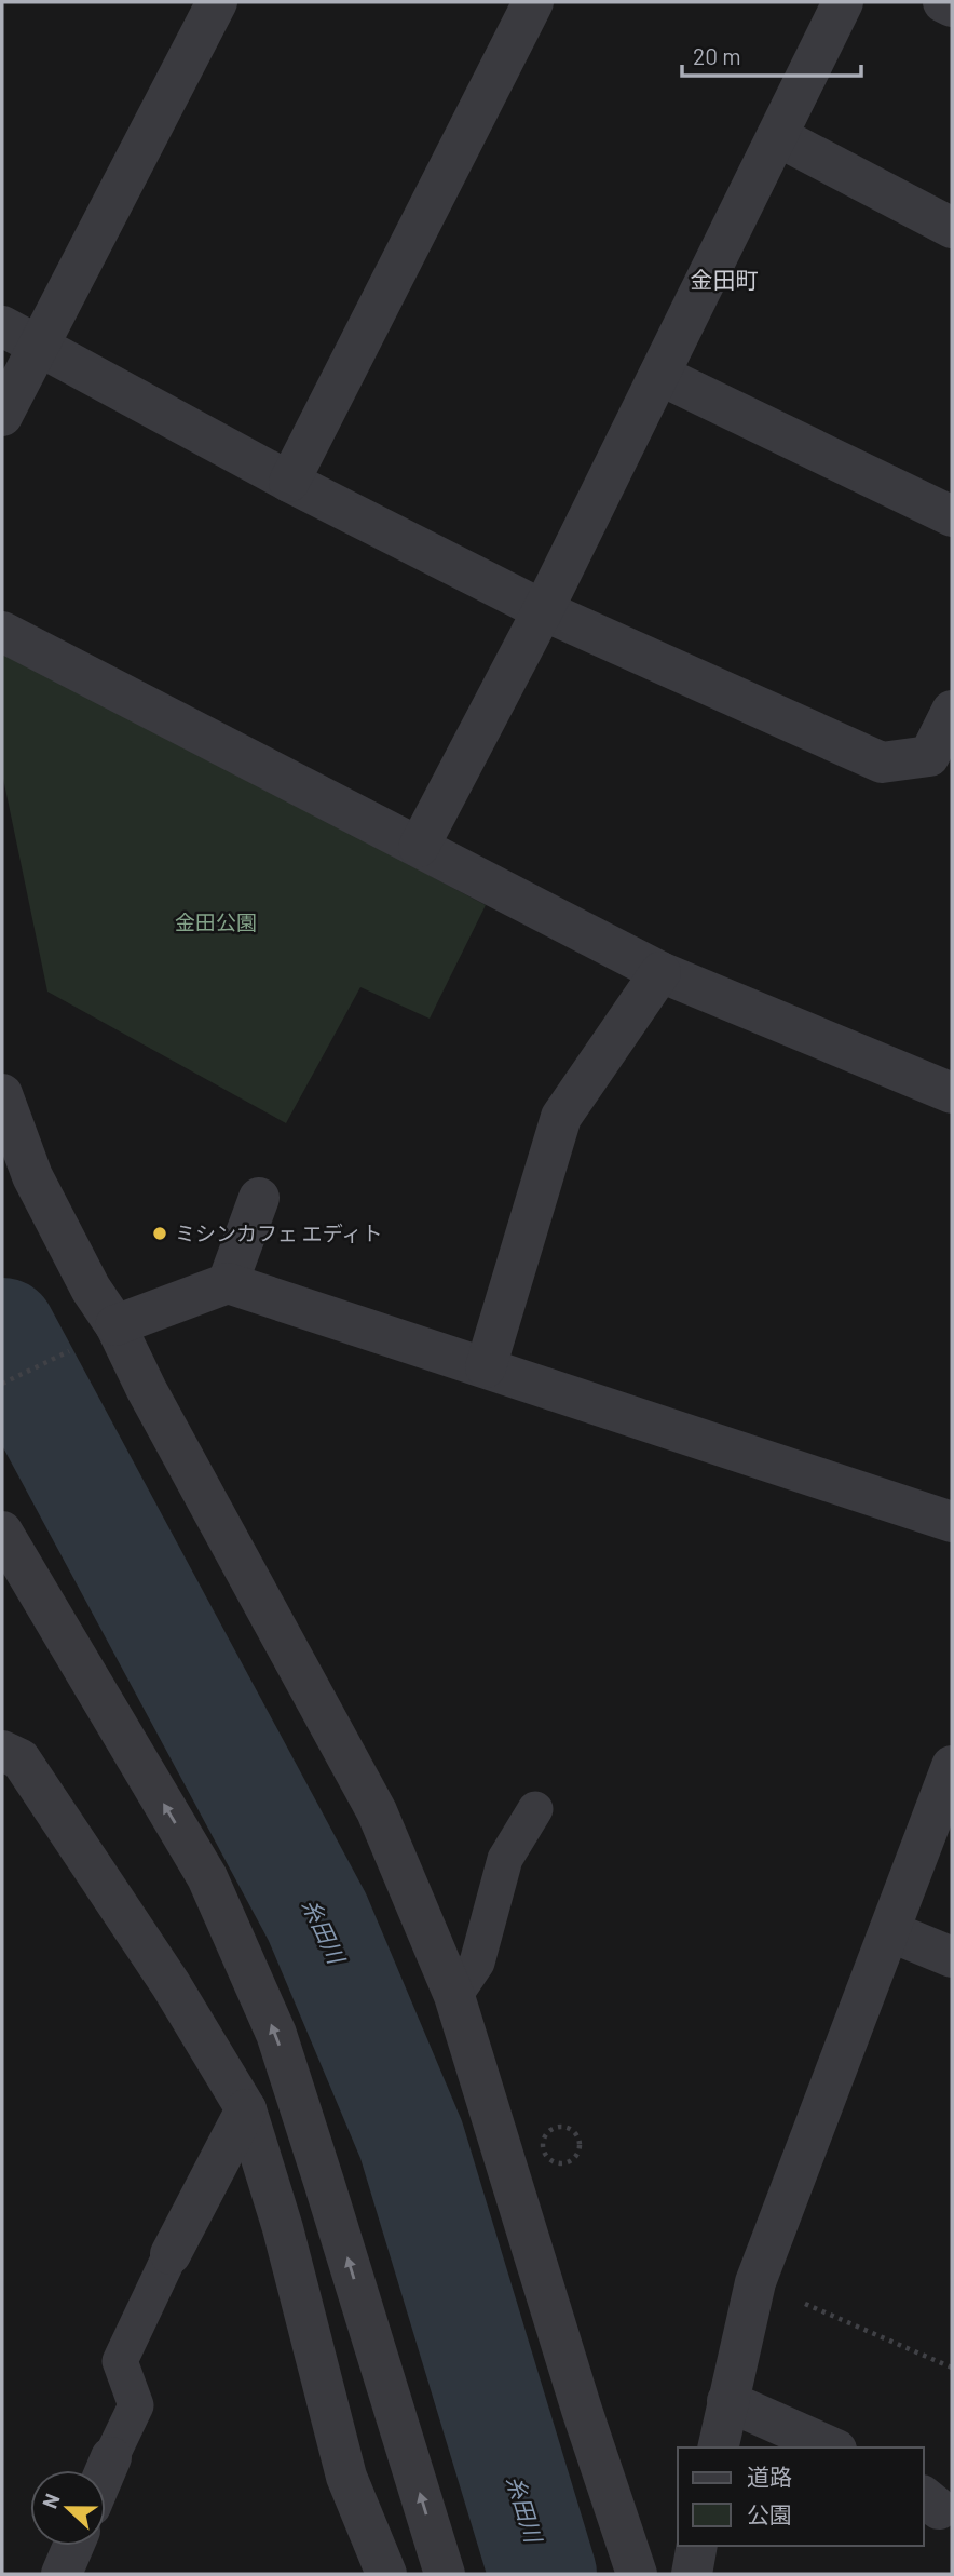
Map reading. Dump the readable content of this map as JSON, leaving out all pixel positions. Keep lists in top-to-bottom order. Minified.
{"districts":["金田町"],"water":["糸田川"],"parks":["金田公園"],"places":["ミシンカフェ エディト"],"legend":["道路","公園"],"scale_bar":"20 m","north":"left"}
